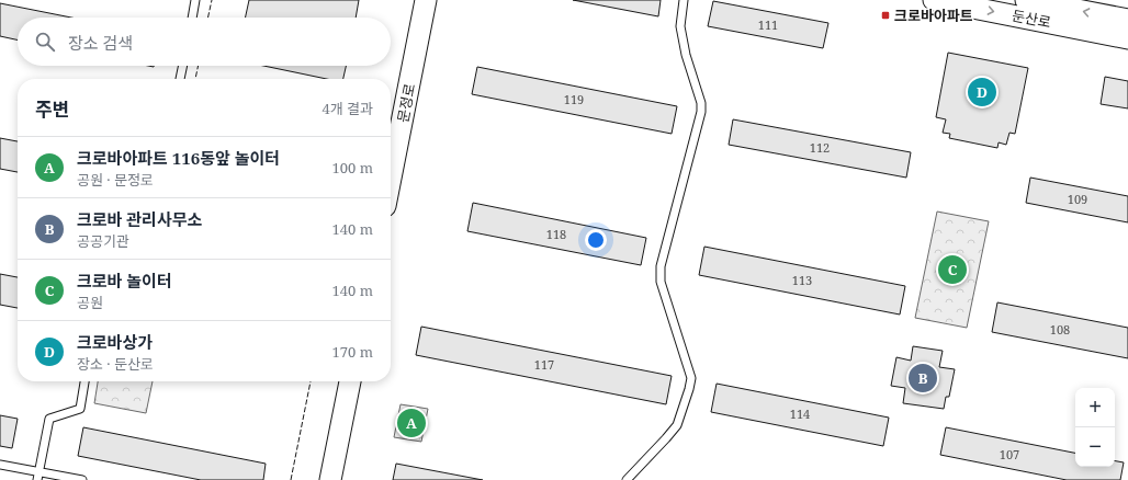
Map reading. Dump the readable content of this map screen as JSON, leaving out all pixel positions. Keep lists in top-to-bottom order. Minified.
{"streets":{"main road":["둔산로","문정로"]},"places":{"transit":["크로바아파트"]},"house_numbers":["111","119","112","109","118","113","108","117","114","107"],"page":{"search":"장소 검색","pins":["D","C","B","A"],"heading":["주변","4개 결과"],"list":[{"mark":"A","name":"크로바아파트 116동앞 놀이터","note":"공원 · 문정로","value":"100 m"},{"mark":"B","name":"크로바 관리사무소","note":"공공기관","value":"140 m"},{"mark":"C","name":"크로바 놀이터","note":"공원","value":"140 m"},{"mark":"D","name":"크로바상가","note":"장소 · 둔산로","value":"170 m"}],"map_buttons":["+","−"]}}
